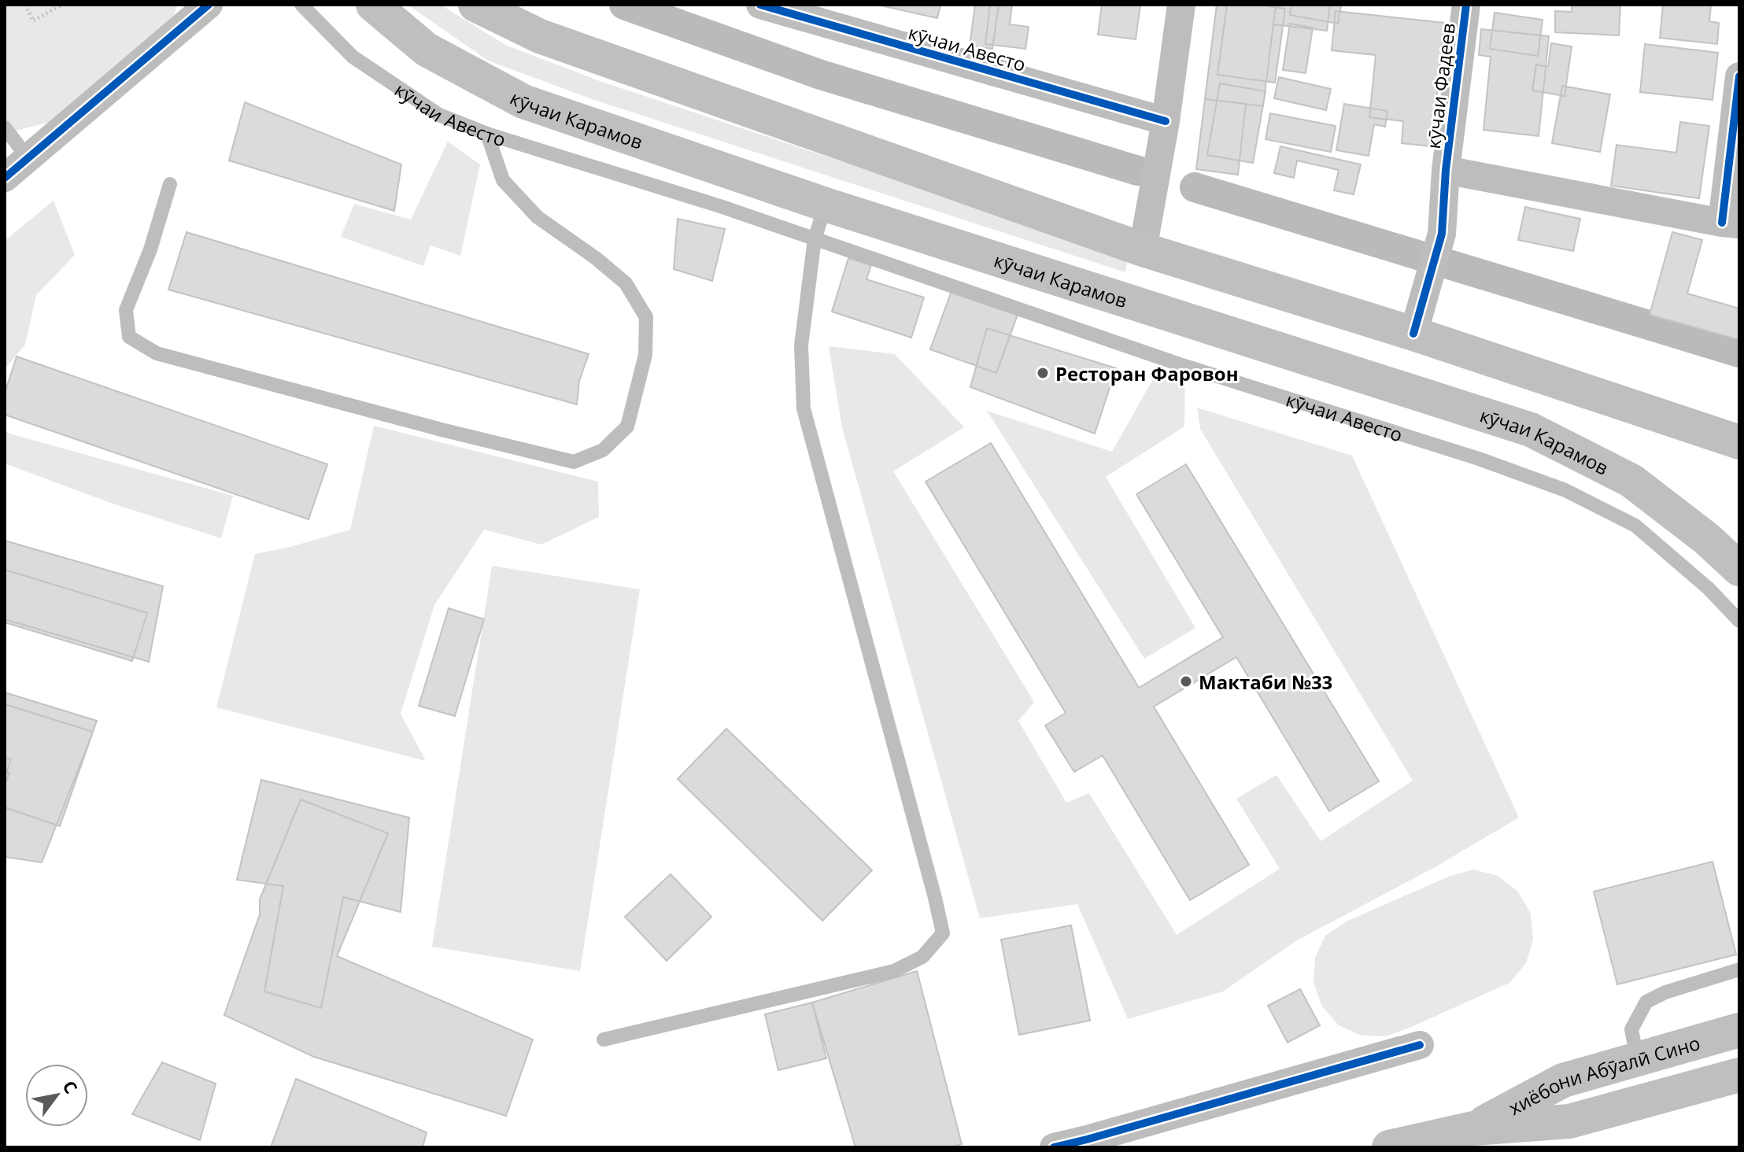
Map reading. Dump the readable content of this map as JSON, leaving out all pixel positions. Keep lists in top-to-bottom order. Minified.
{"streets":{"main road":["кӯчаи Карамов","хиёбони Абӯалӣ Сино"],"street":["кӯчаи Авесто","кӯчаи Фадеев"]},"places":["Ресторан Фаровон","Мактаби №33"],"north":"top right"}
